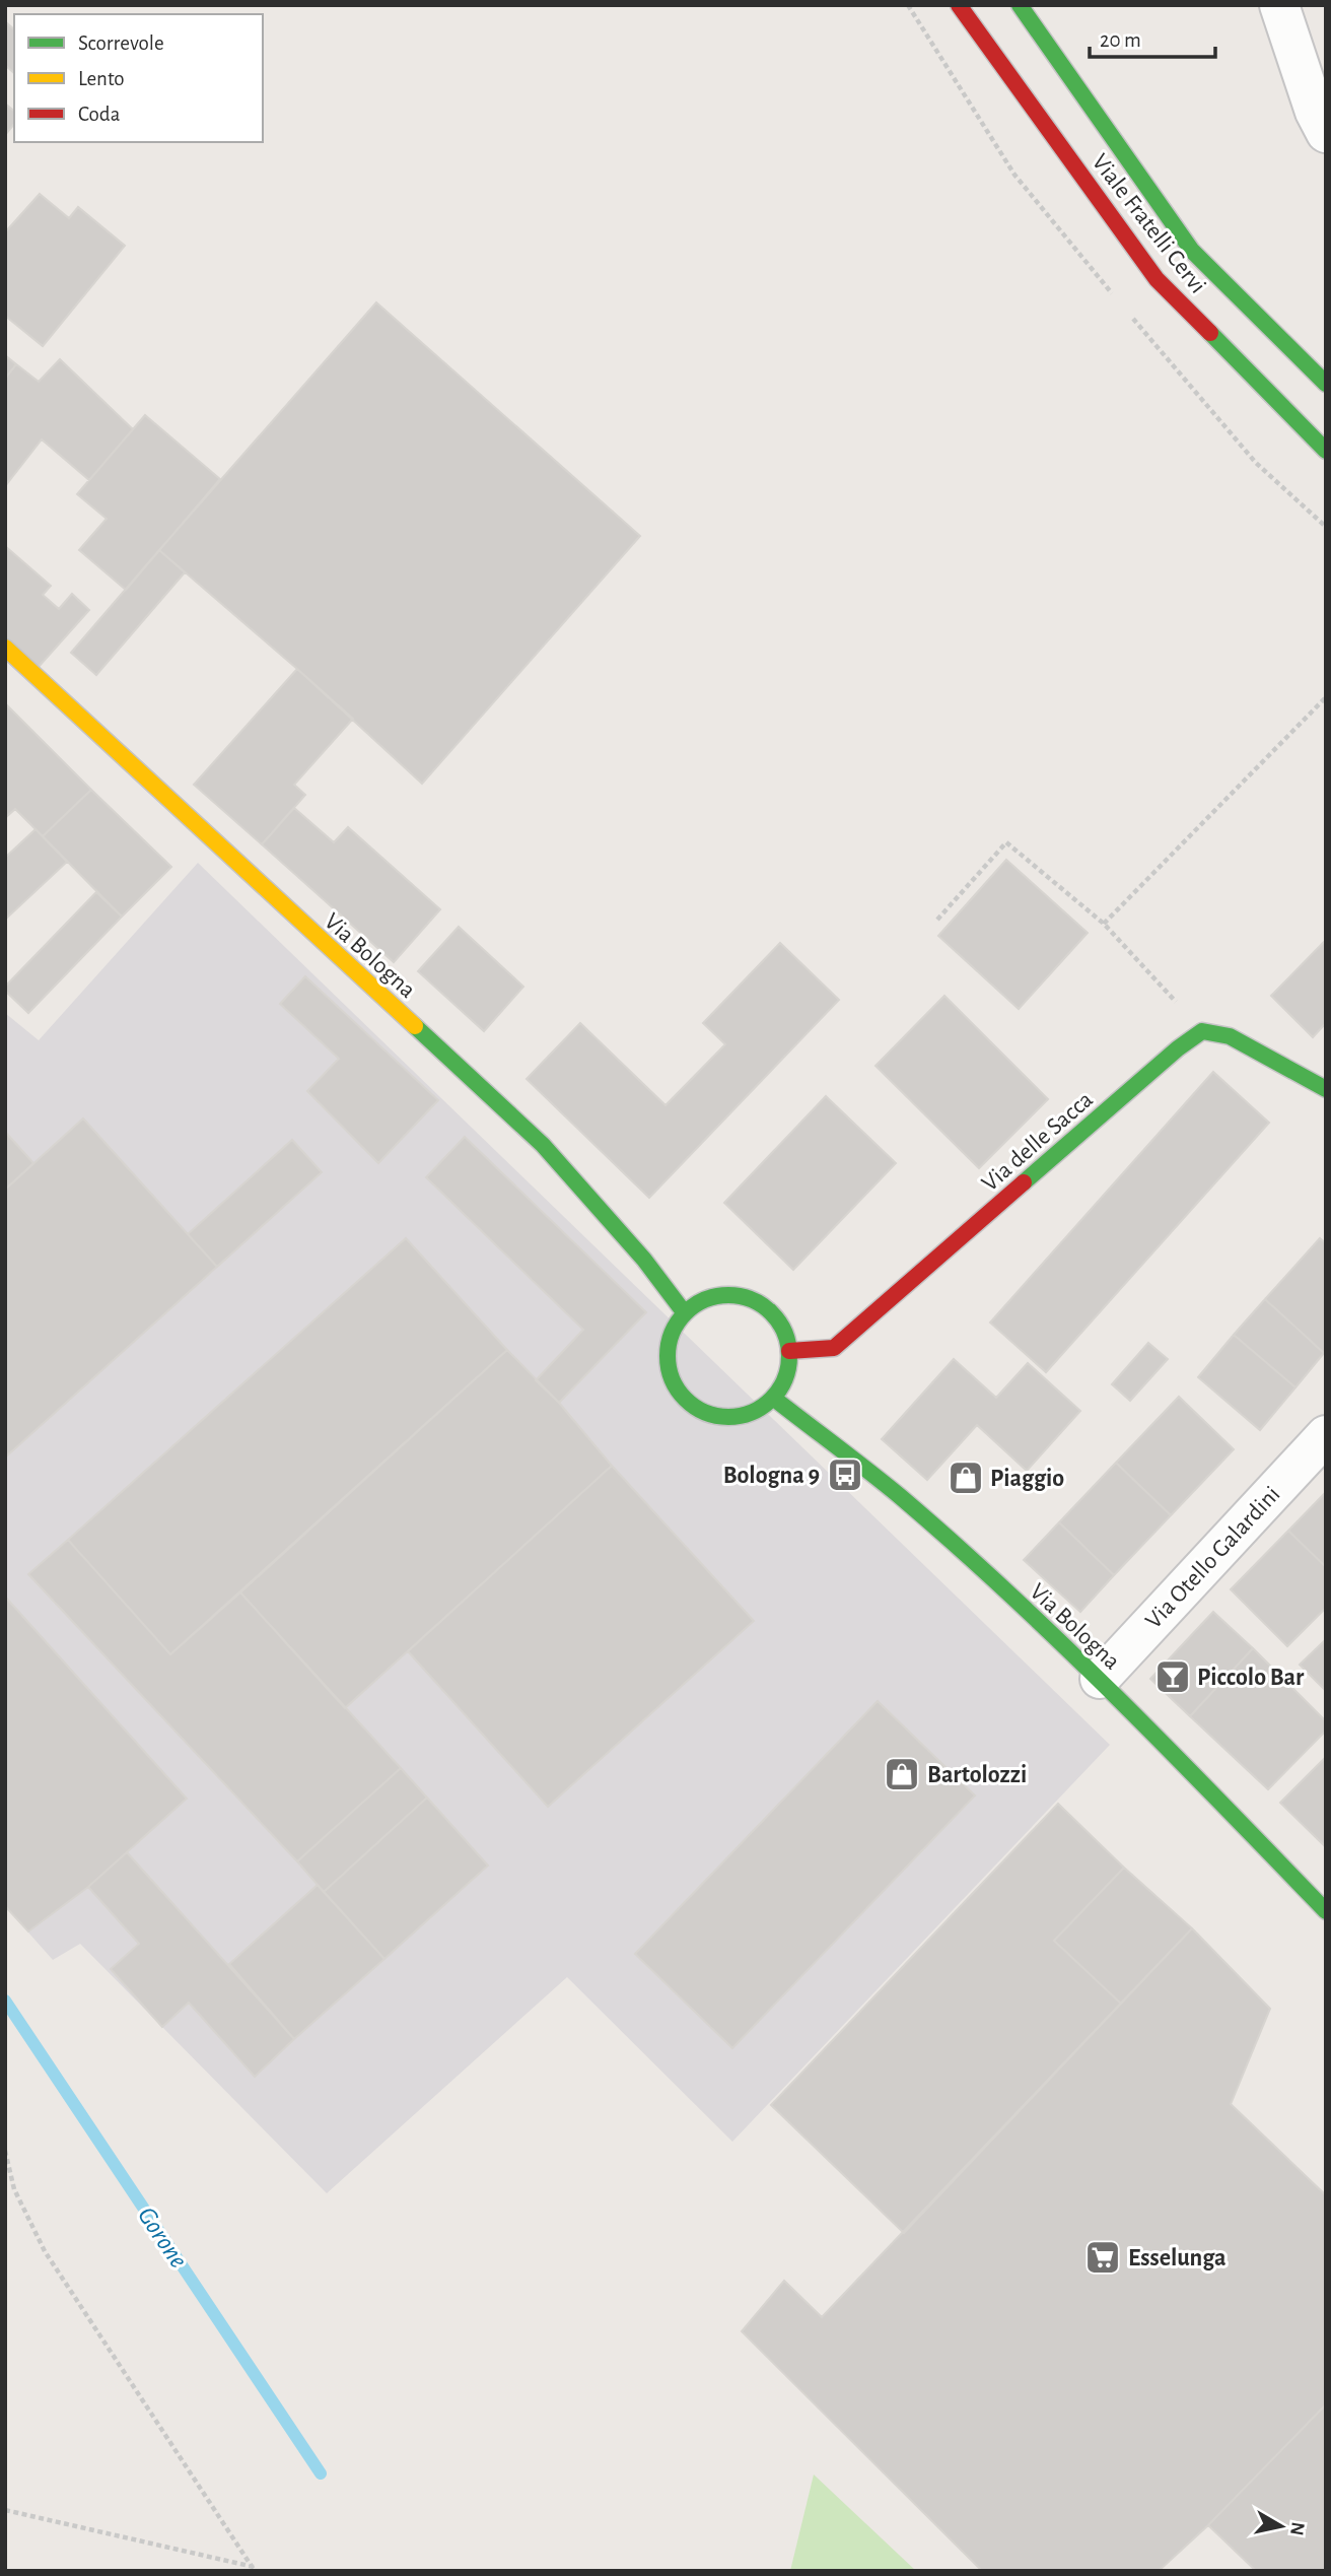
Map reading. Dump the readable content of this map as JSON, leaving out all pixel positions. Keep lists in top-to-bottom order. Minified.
{"streets":{"street":["Viale Fratelli Cervi","Via Bologna","Via delle Sacca","Via Otello Galardini"]},"crossings":[["Via Bologna","Via delle Sacca"],["Via Bologna","Via Otello Galardini"]],"water":["Gorone"],"places":{"bus stop":["Bologna 9"],"shop":["Piaggio","Bartolozzi"],"bar":["Piccolo Bar"],"supermarket":["Esselunga"]},"legend":["Scorrevole","Lento","Coda"],"scale_bar":"20 m","north":"right"}
